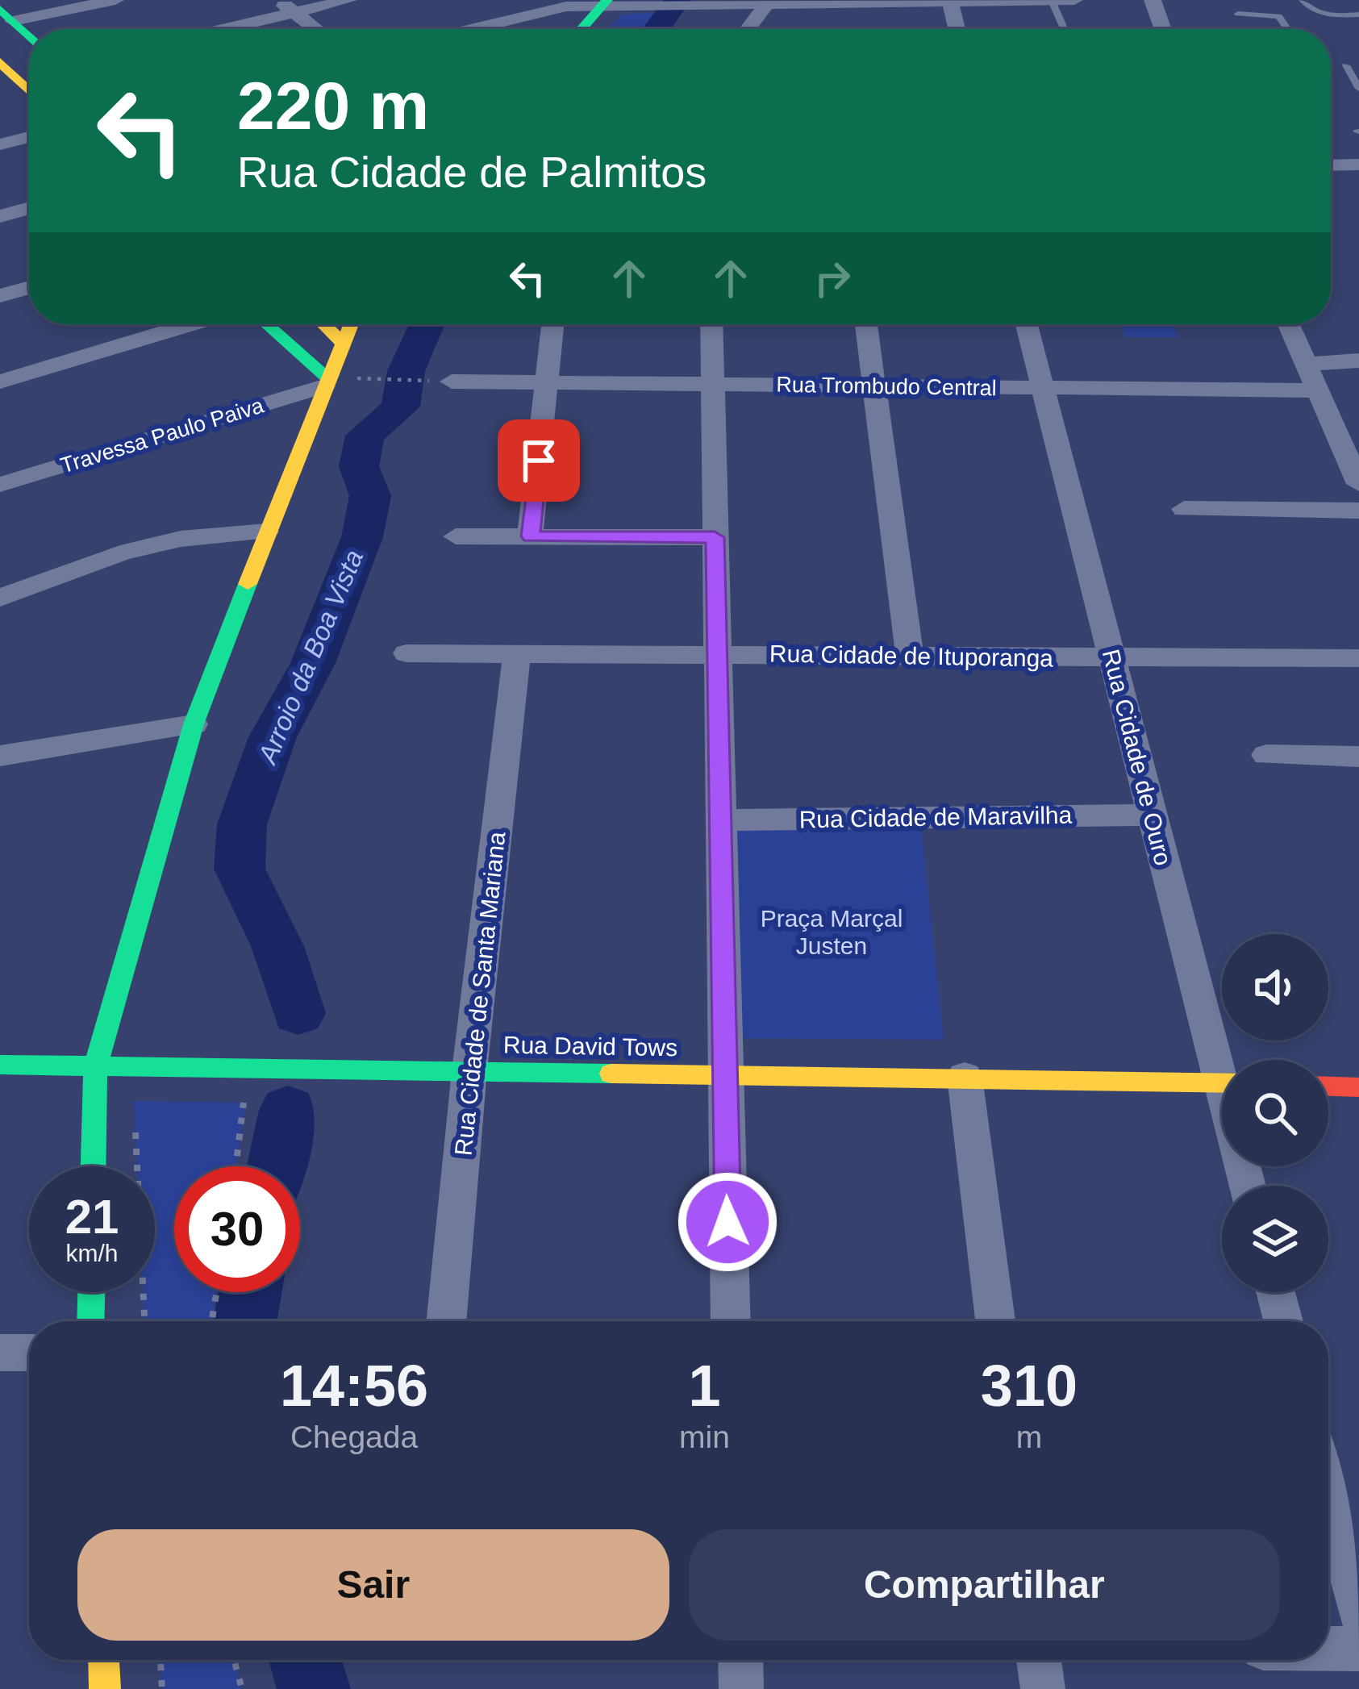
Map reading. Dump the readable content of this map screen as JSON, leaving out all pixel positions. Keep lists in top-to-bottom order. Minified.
{"streets":{"street":["Rua Trombudo Central","Travessa Paulo Paiva","Rua Cidade de Ituporanga","Rua Cidade de Ouro","Rua Cidade de Maravilha","Rua Cidade de Santa Mariana","Rua David Tows"]},"crossings":[["Rua Trombudo Central","Rua Cidade de Ouro"],["Rua Cidade de Ituporanga","Rua Cidade de Ouro"],["Rua Cidade de Ituporanga","Rua Cidade de Santa Mariana"],["Rua Cidade de Ouro","Rua Cidade de Maravilha"],["Rua Cidade de Santa Mariana","Rua David Tows"]],"water":["Arroio da Boa Vista"],"parks":["Praça Marçal Justen"],"page":{"turn":["220 m","Rua Cidade de Palmitos"],"speed":"21 km/h","limit":"30","eta":["14:56","Chegada","1","min","310","m"],"buttons":["Sair","Compartilhar"]}}
